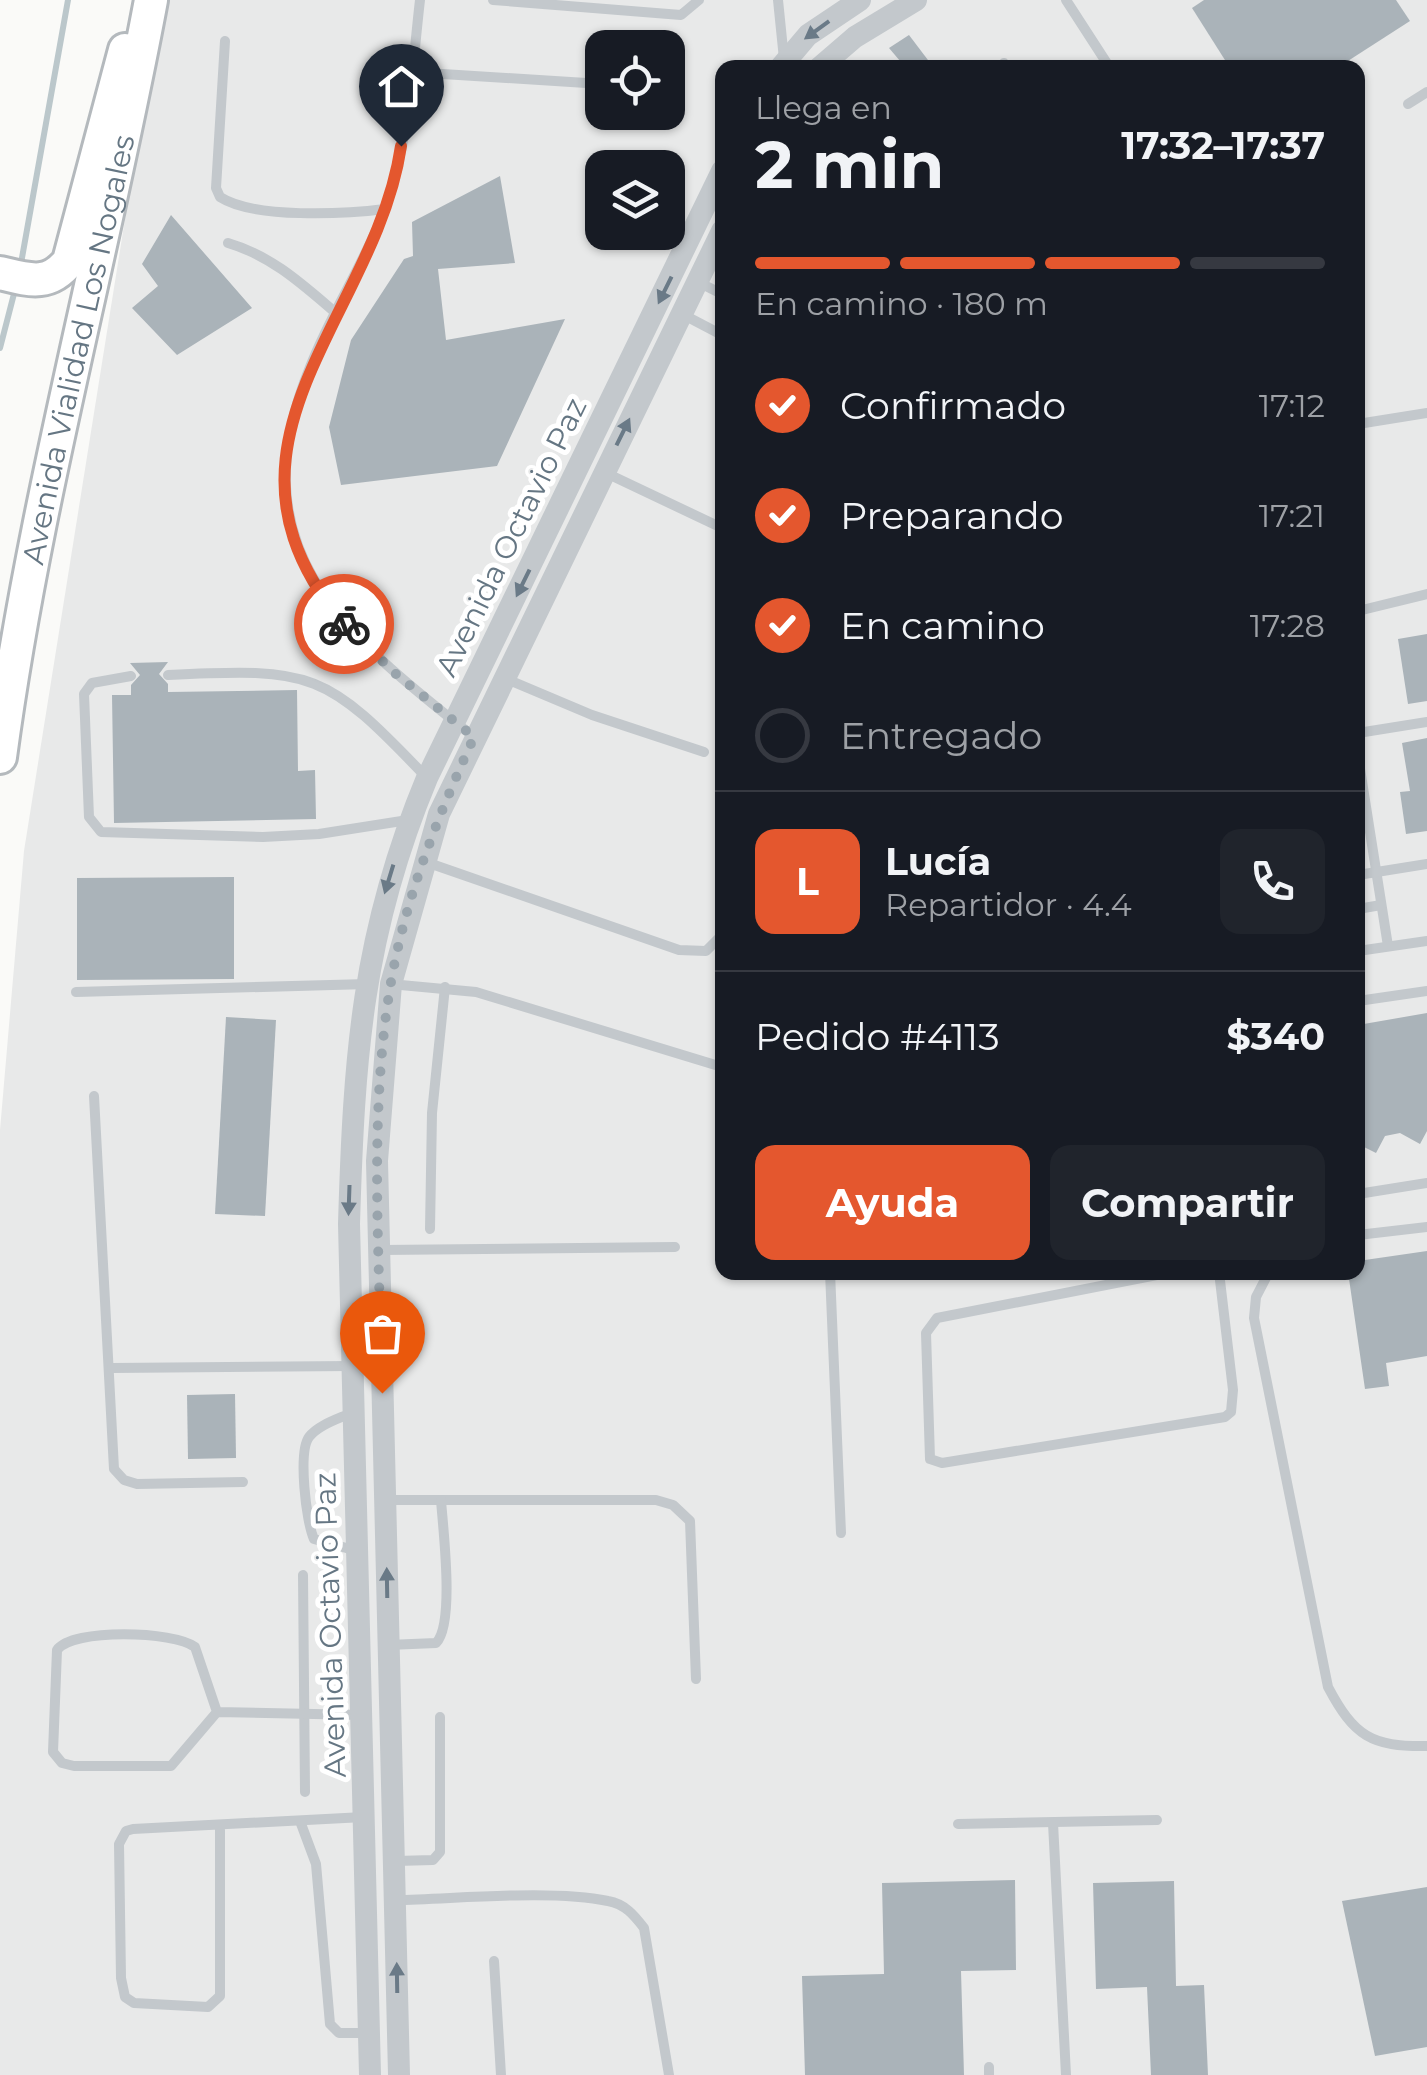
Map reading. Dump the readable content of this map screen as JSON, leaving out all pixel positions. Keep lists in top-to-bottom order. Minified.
{"streets":{"highway":["Avenida Vialidad Los Nogales"],"street":["Avenida Octavio Paz"]},"page":{"heading":["2 min","Llega en","17:32–17:37"],"panel":["Lucía","Repartidor · 4.4","Pedido #4113","$340"],"bar":"En camino · 180 m","list":[["Confirmado","17:12"],["Preparando","17:21"],["En camino","17:28"],"Entregado"],"round":"L","buttons":["Ayuda","Compartir"]}}
